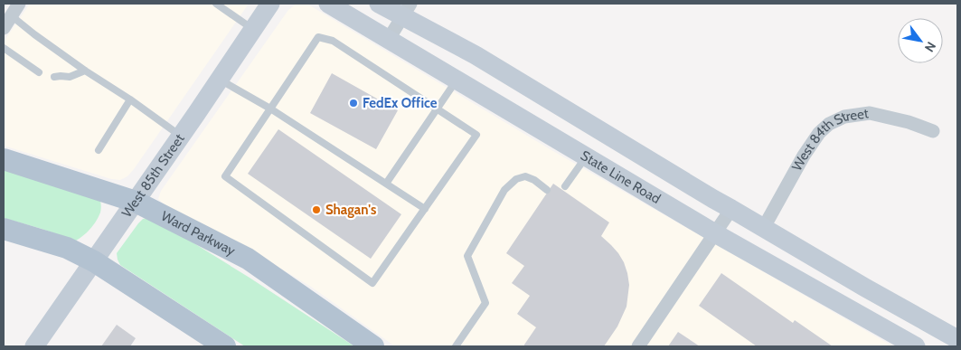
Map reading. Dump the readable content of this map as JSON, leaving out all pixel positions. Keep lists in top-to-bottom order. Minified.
{"streets":{"main road":["West 85th Street","State Line Road","Ward Parkway"],"street":["West 84th Street"]},"crossings":[["West 85th Street","Ward Parkway"]],"places":["FedEx Office","Shagan's"],"north":"bottom right"}
